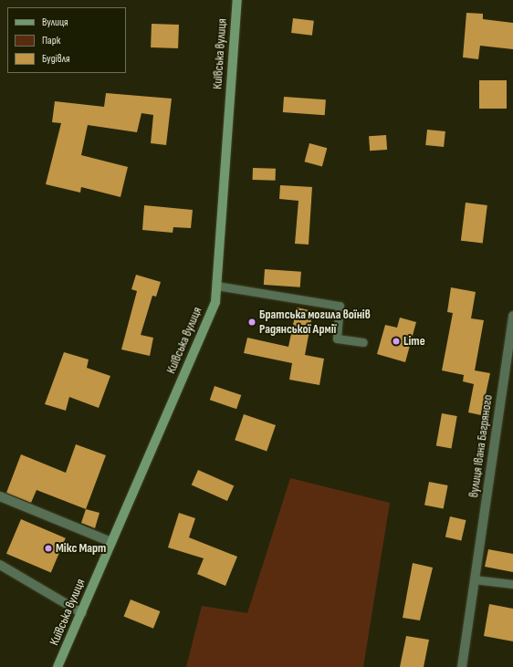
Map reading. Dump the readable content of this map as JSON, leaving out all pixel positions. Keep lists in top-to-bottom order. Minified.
{"streets":{"street":["Київська вулиця","вулиця Івана Багряного"]},"places":["Братська могила воїнів Радянської Армії","Lime","Мікс Март"],"legend":["Вулиця","Парк","Будівля"]}
